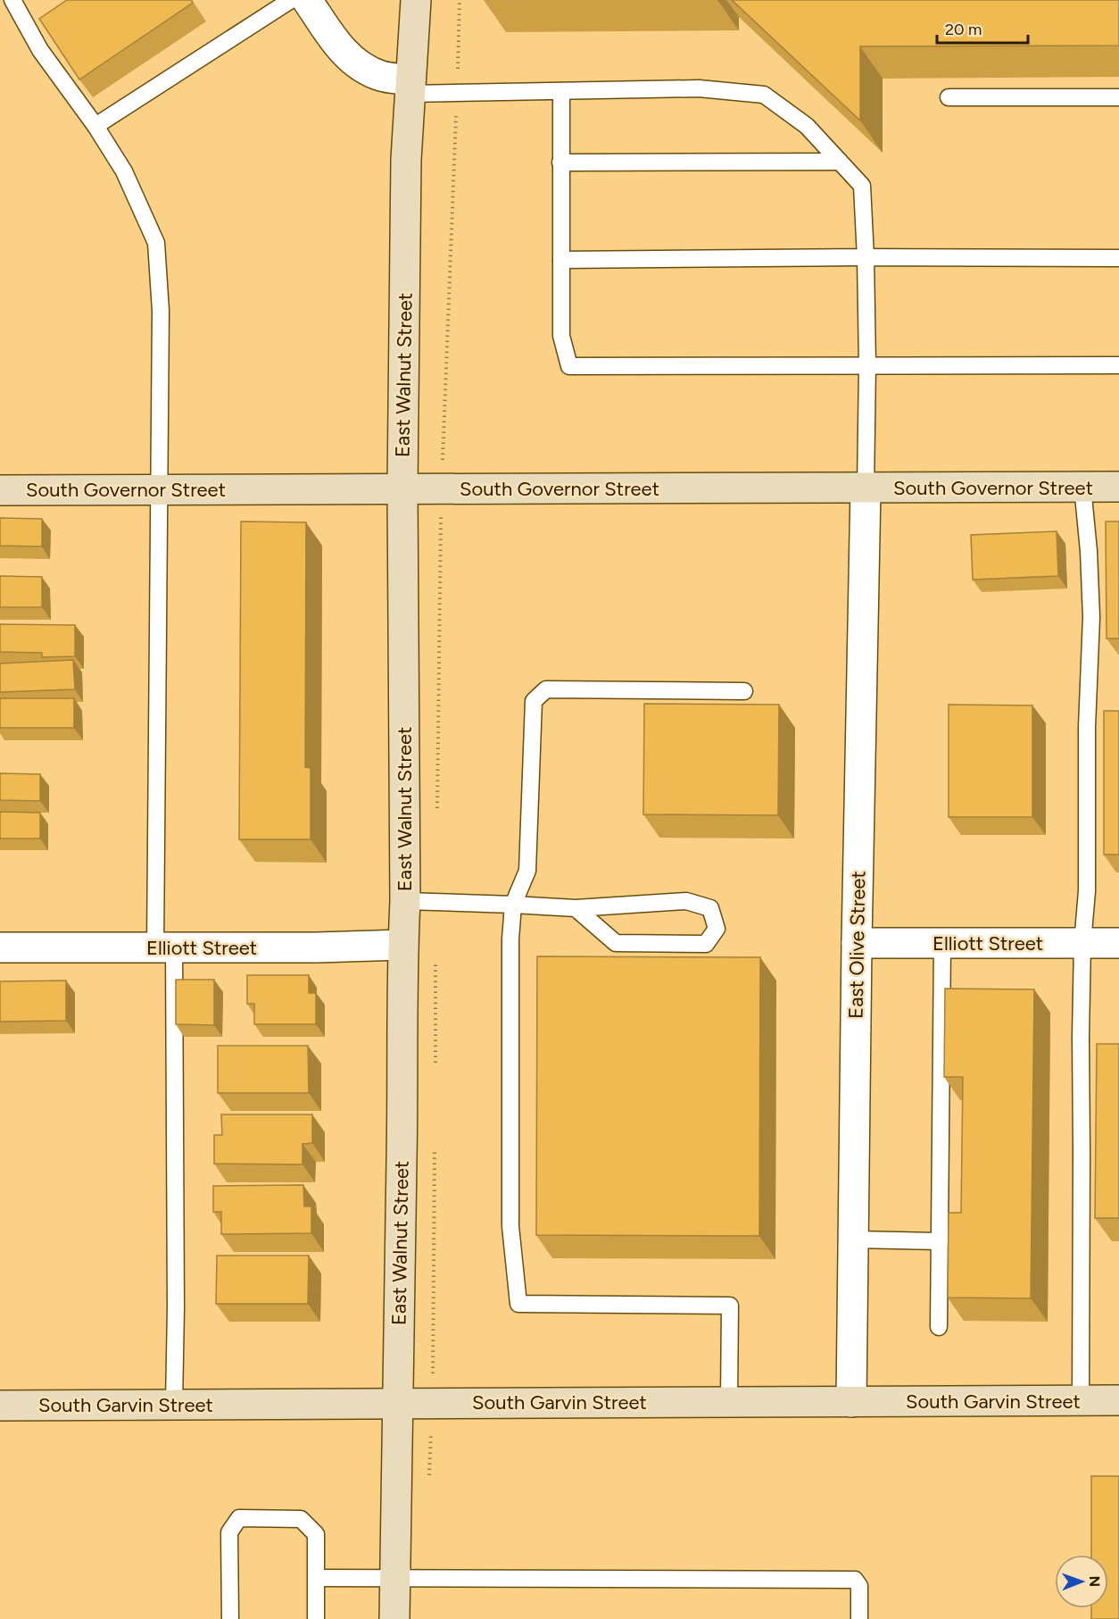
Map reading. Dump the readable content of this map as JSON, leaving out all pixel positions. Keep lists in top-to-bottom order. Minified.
{"streets":{"main road":["East Walnut Street","South Governor Street","South Garvin Street"],"street":["Elliott Street","East Olive Street"]},"crossings":[["East Walnut Street","South Governor Street"],["East Walnut Street","Elliott Street"],["East Walnut Street","South Garvin Street"],["South Governor Street","East Olive Street"],["Elliott Street","East Olive Street"],["East Olive Street","South Garvin Street"]],"scale_bar":"20 m","north":"right"}
